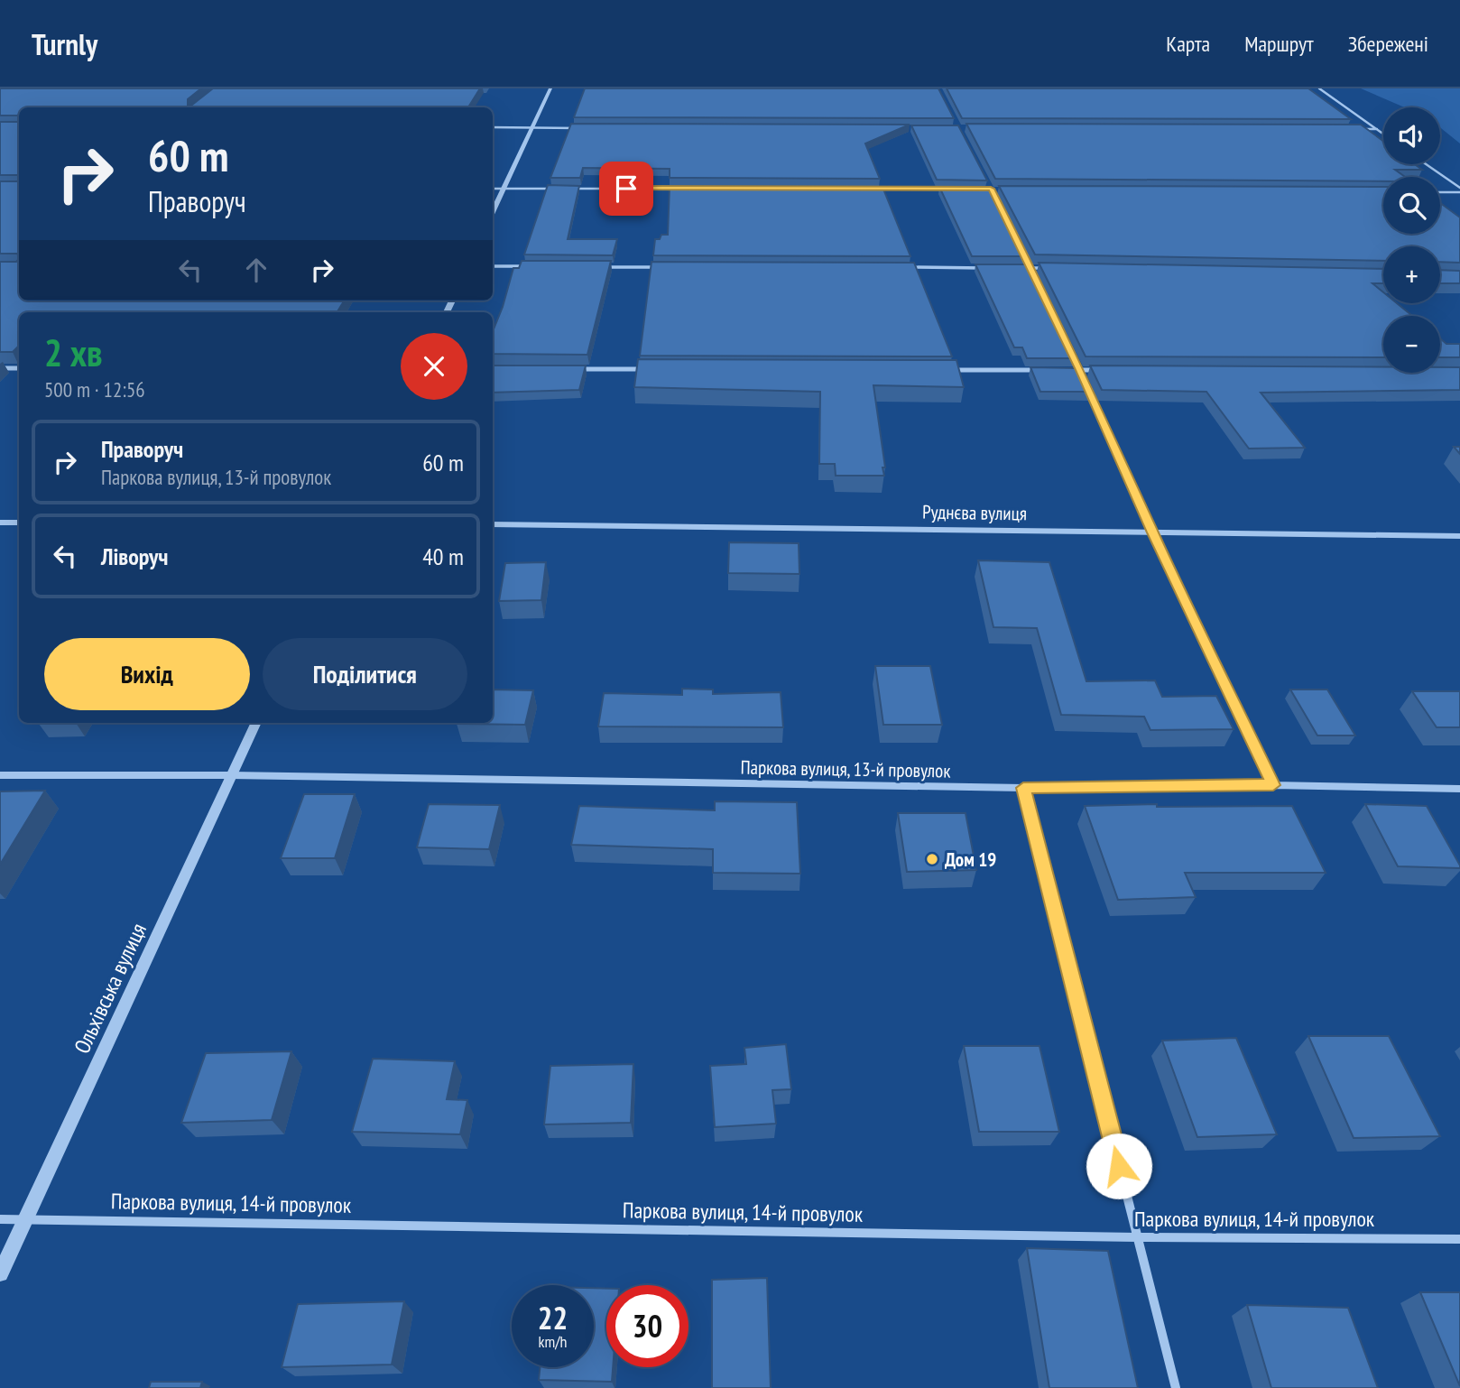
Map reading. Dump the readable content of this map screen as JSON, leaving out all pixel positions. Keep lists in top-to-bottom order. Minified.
{"streets":{"street":["Руднєва вулиця","Паркова вулиця, 13-й провулок","Ольхівська вулиця","Паркова вулиця, 14-й провулок"]},"crossings":[["Паркова вулиця, 13-й провулок","Ольхівська вулиця"],["Ольхівська вулиця","Паркова вулиця, 14-й провулок"]],"places":["Дом 19"],"page":{"header":"Turnly","nav":["Карта","Маршрут","Збережені"],"map_buttons":["+","−"],"turn":["60 m","Праворуч"],"heading":["2 хв","500 m · 12:56"],"list":[{"name":"Праворуч","note":"Паркова вулиця, 13-й провулок","value":"60 m"},{"name":"Ліворуч","value":"40 m"}],"buttons":["Вихід","Поділитися"],"speed":"22 km/h","limit":"30"}}
